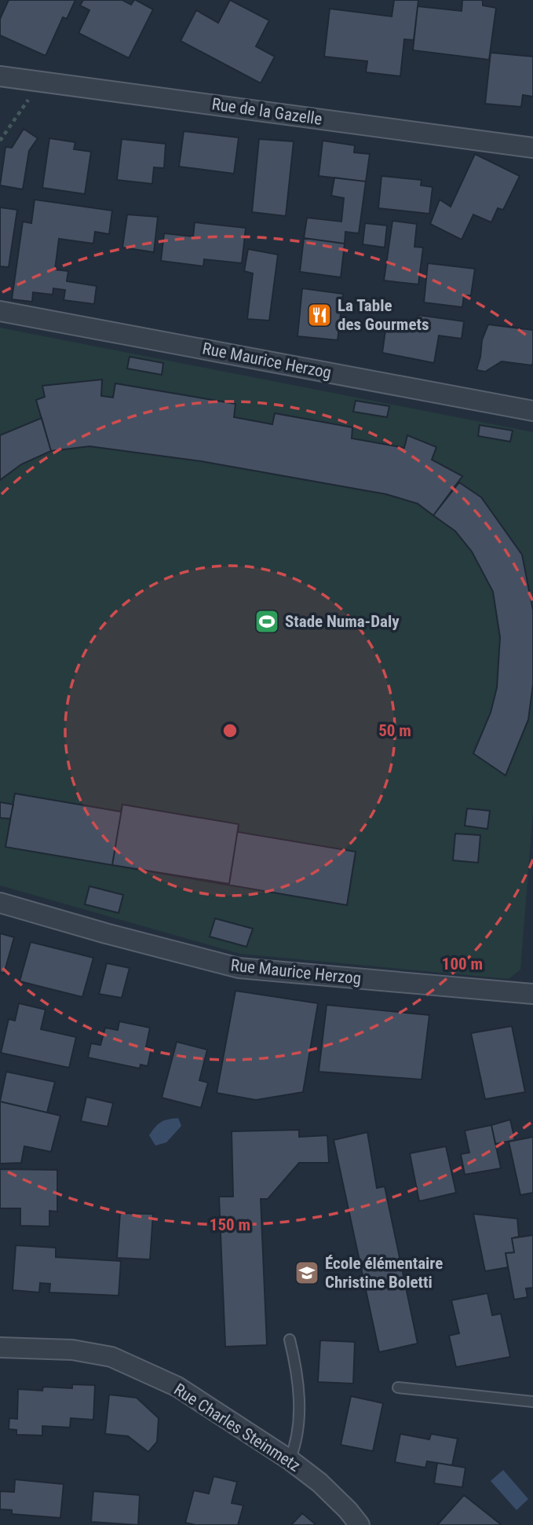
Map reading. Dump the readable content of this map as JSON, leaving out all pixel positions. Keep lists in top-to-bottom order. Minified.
{"streets":{"street":["Rue de la Gazelle","Rue Maurice Herzog","Rue Charles Steinmetz"]},"places":{"restaurant":["La Table des Gourmets"],"sports":["Stade Numa-Daly"],"school or university":["École élémentaire Christine Boletti"]},"rings":["50 m","100 m","150 m"]}
